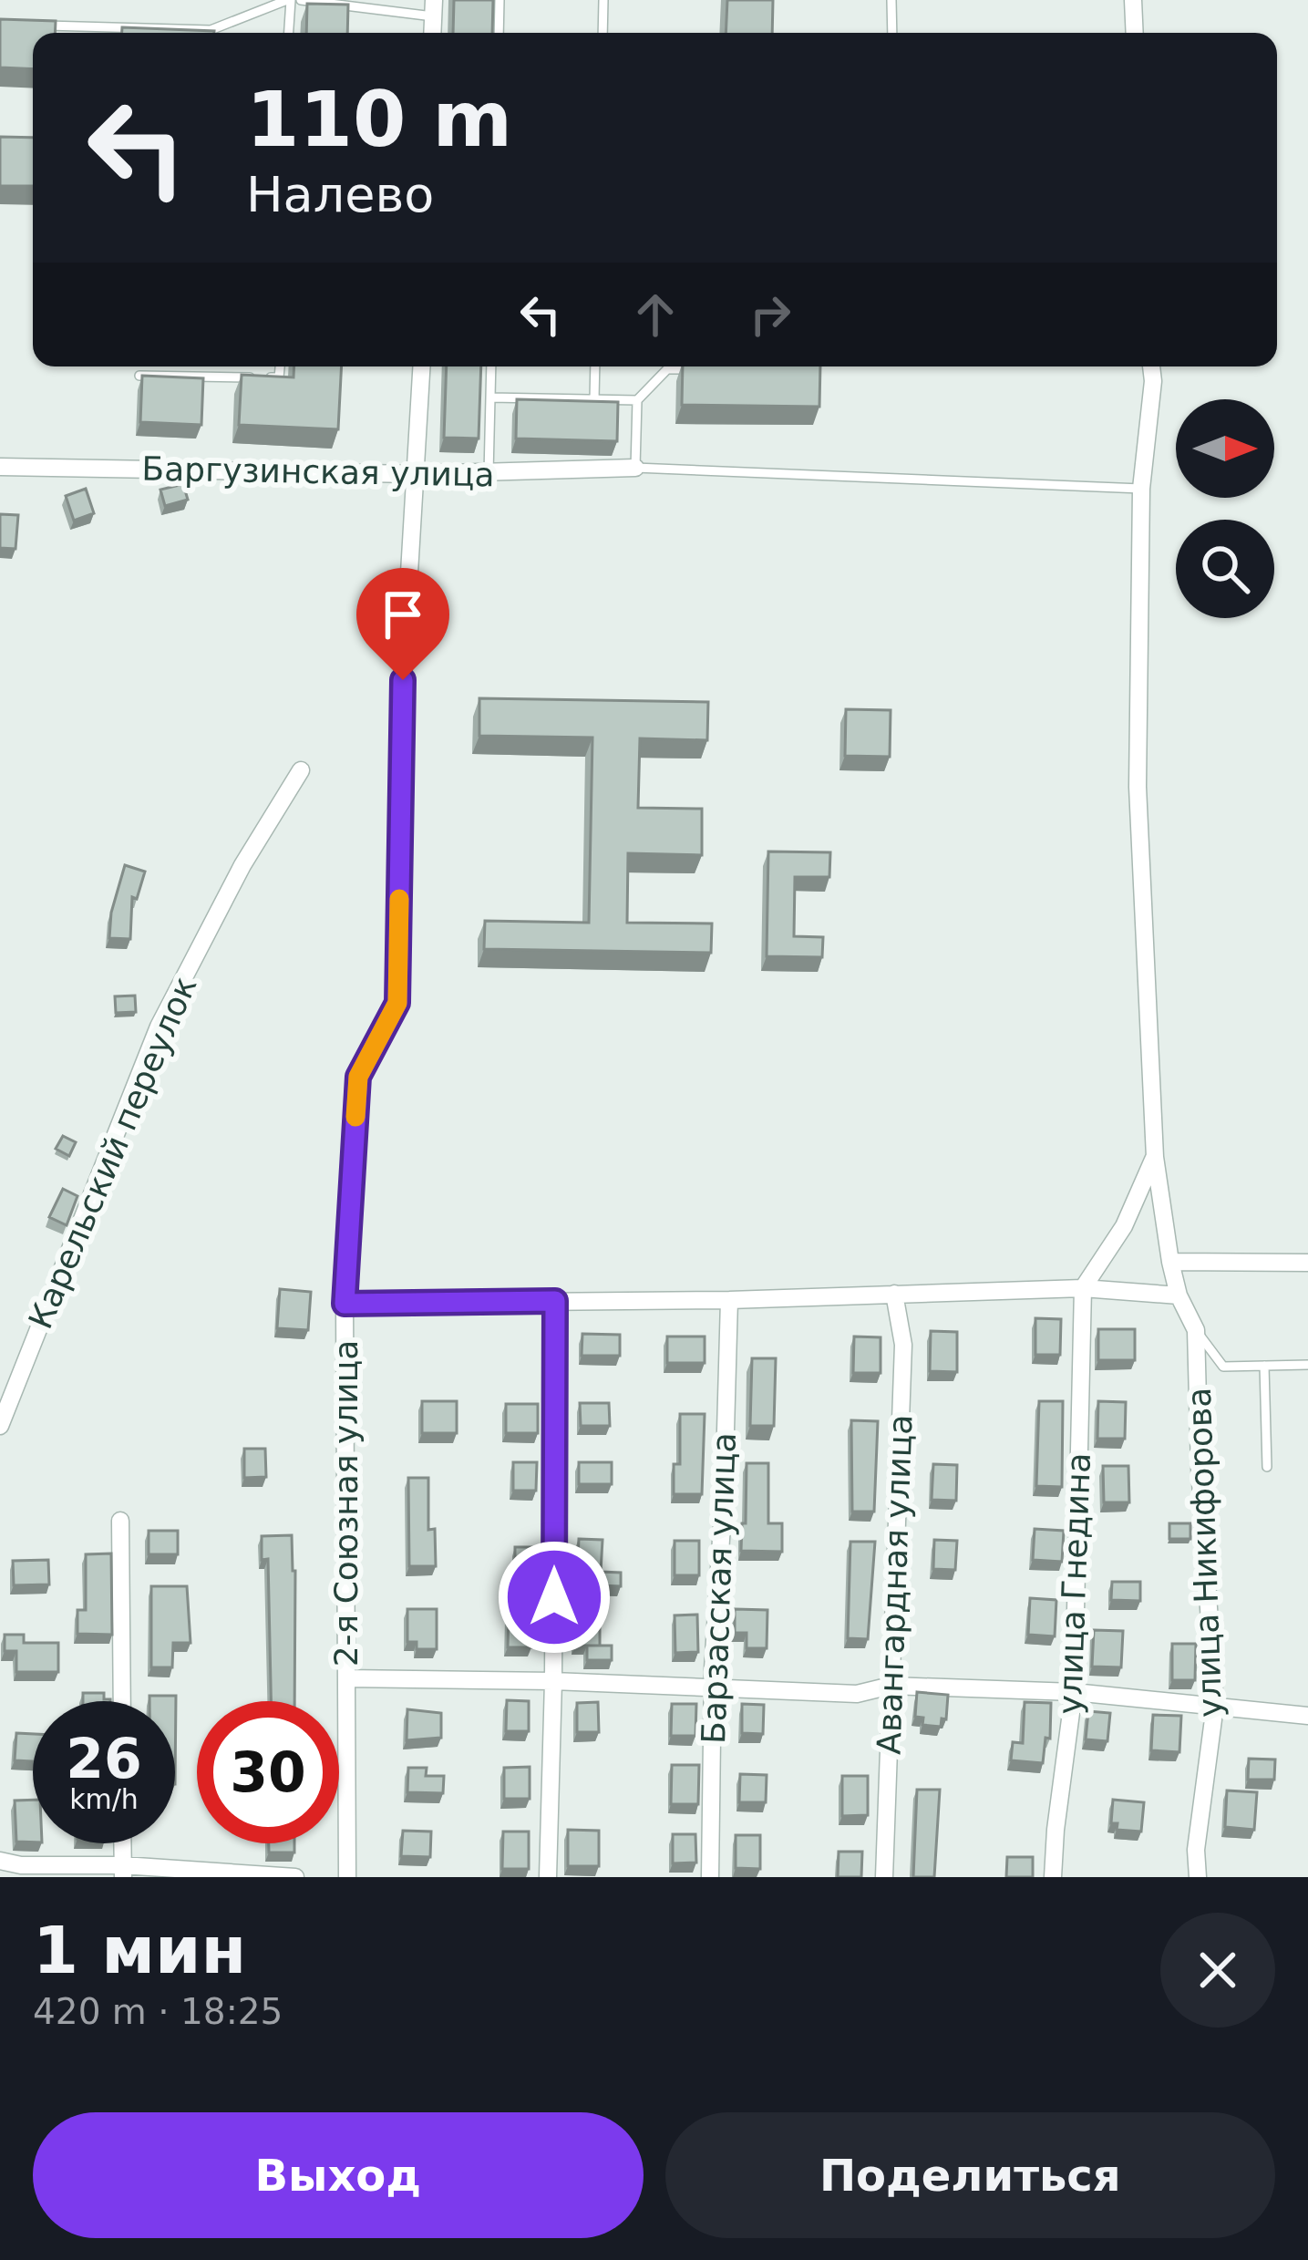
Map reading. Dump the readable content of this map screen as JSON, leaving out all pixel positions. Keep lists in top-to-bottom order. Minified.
{"streets":{"street":["Баргузинская улица","Карельский переулок","2-я Союзная улица","улица Никифорова","улица Гнедина","Авангардная улица","Барзасская улица"]},"crossings":[["Баргузинская улица","2-я Союзная улица"]],"north":"right","page":{"turn":["110 m","Налево"],"speed":"26 km/h","limit":"30","heading":["1 мин","420 m · 18:25"],"buttons":["Выход","Поделиться"]}}
